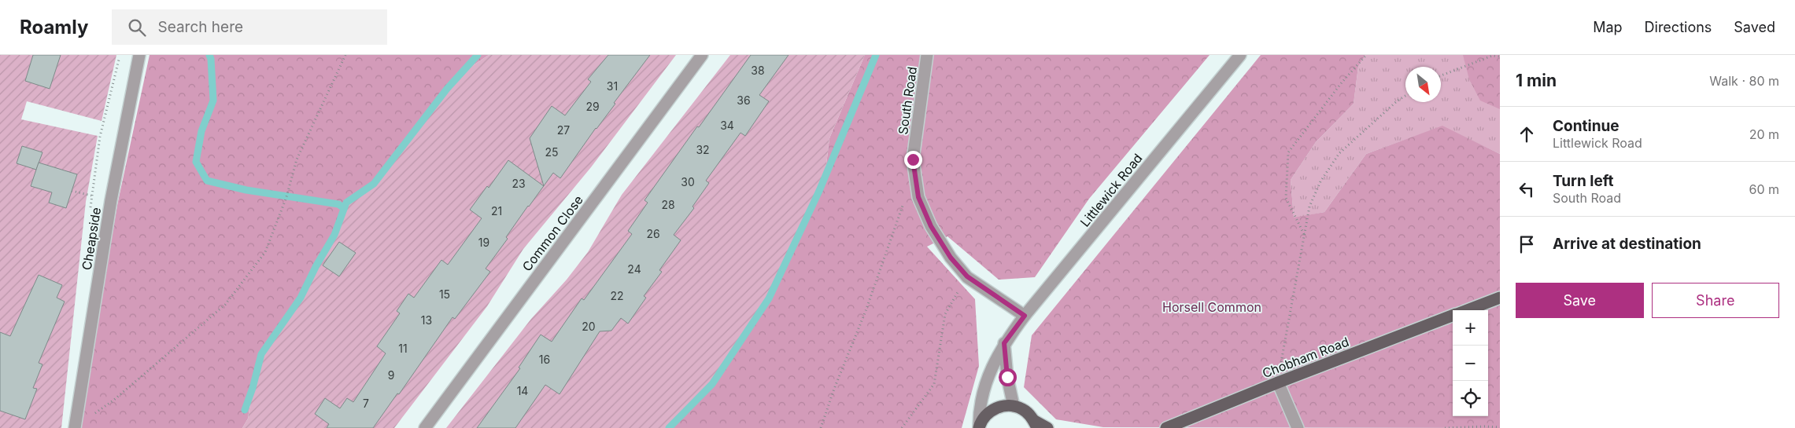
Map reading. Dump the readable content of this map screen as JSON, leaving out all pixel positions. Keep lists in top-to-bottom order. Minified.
{"streets":{"main road":["Chobham Road"],"street":["South Road","Littlewick Road","Common Close","Cheapside"]},"crossings":[["South Road","Littlewick Road"]],"parks":["Horsell Common"],"house_numbers":["38","31","36","29","34","27","32","25","30","23","28","21","26","19","24","15","22","13","20","11","16","9","14","7"],"north":"bottom right","page":{"header":"Roamly","search":"Search here","nav":["Map","Directions","Saved"],"heading":["1 min","Walk · 80 m"],"list":[["Continue","Littlewick Road","20 m"],["Turn left","South Road","60 m"],"Arrive at destination"],"buttons":["Save","Share"],"map_buttons":["+","−"]}}
